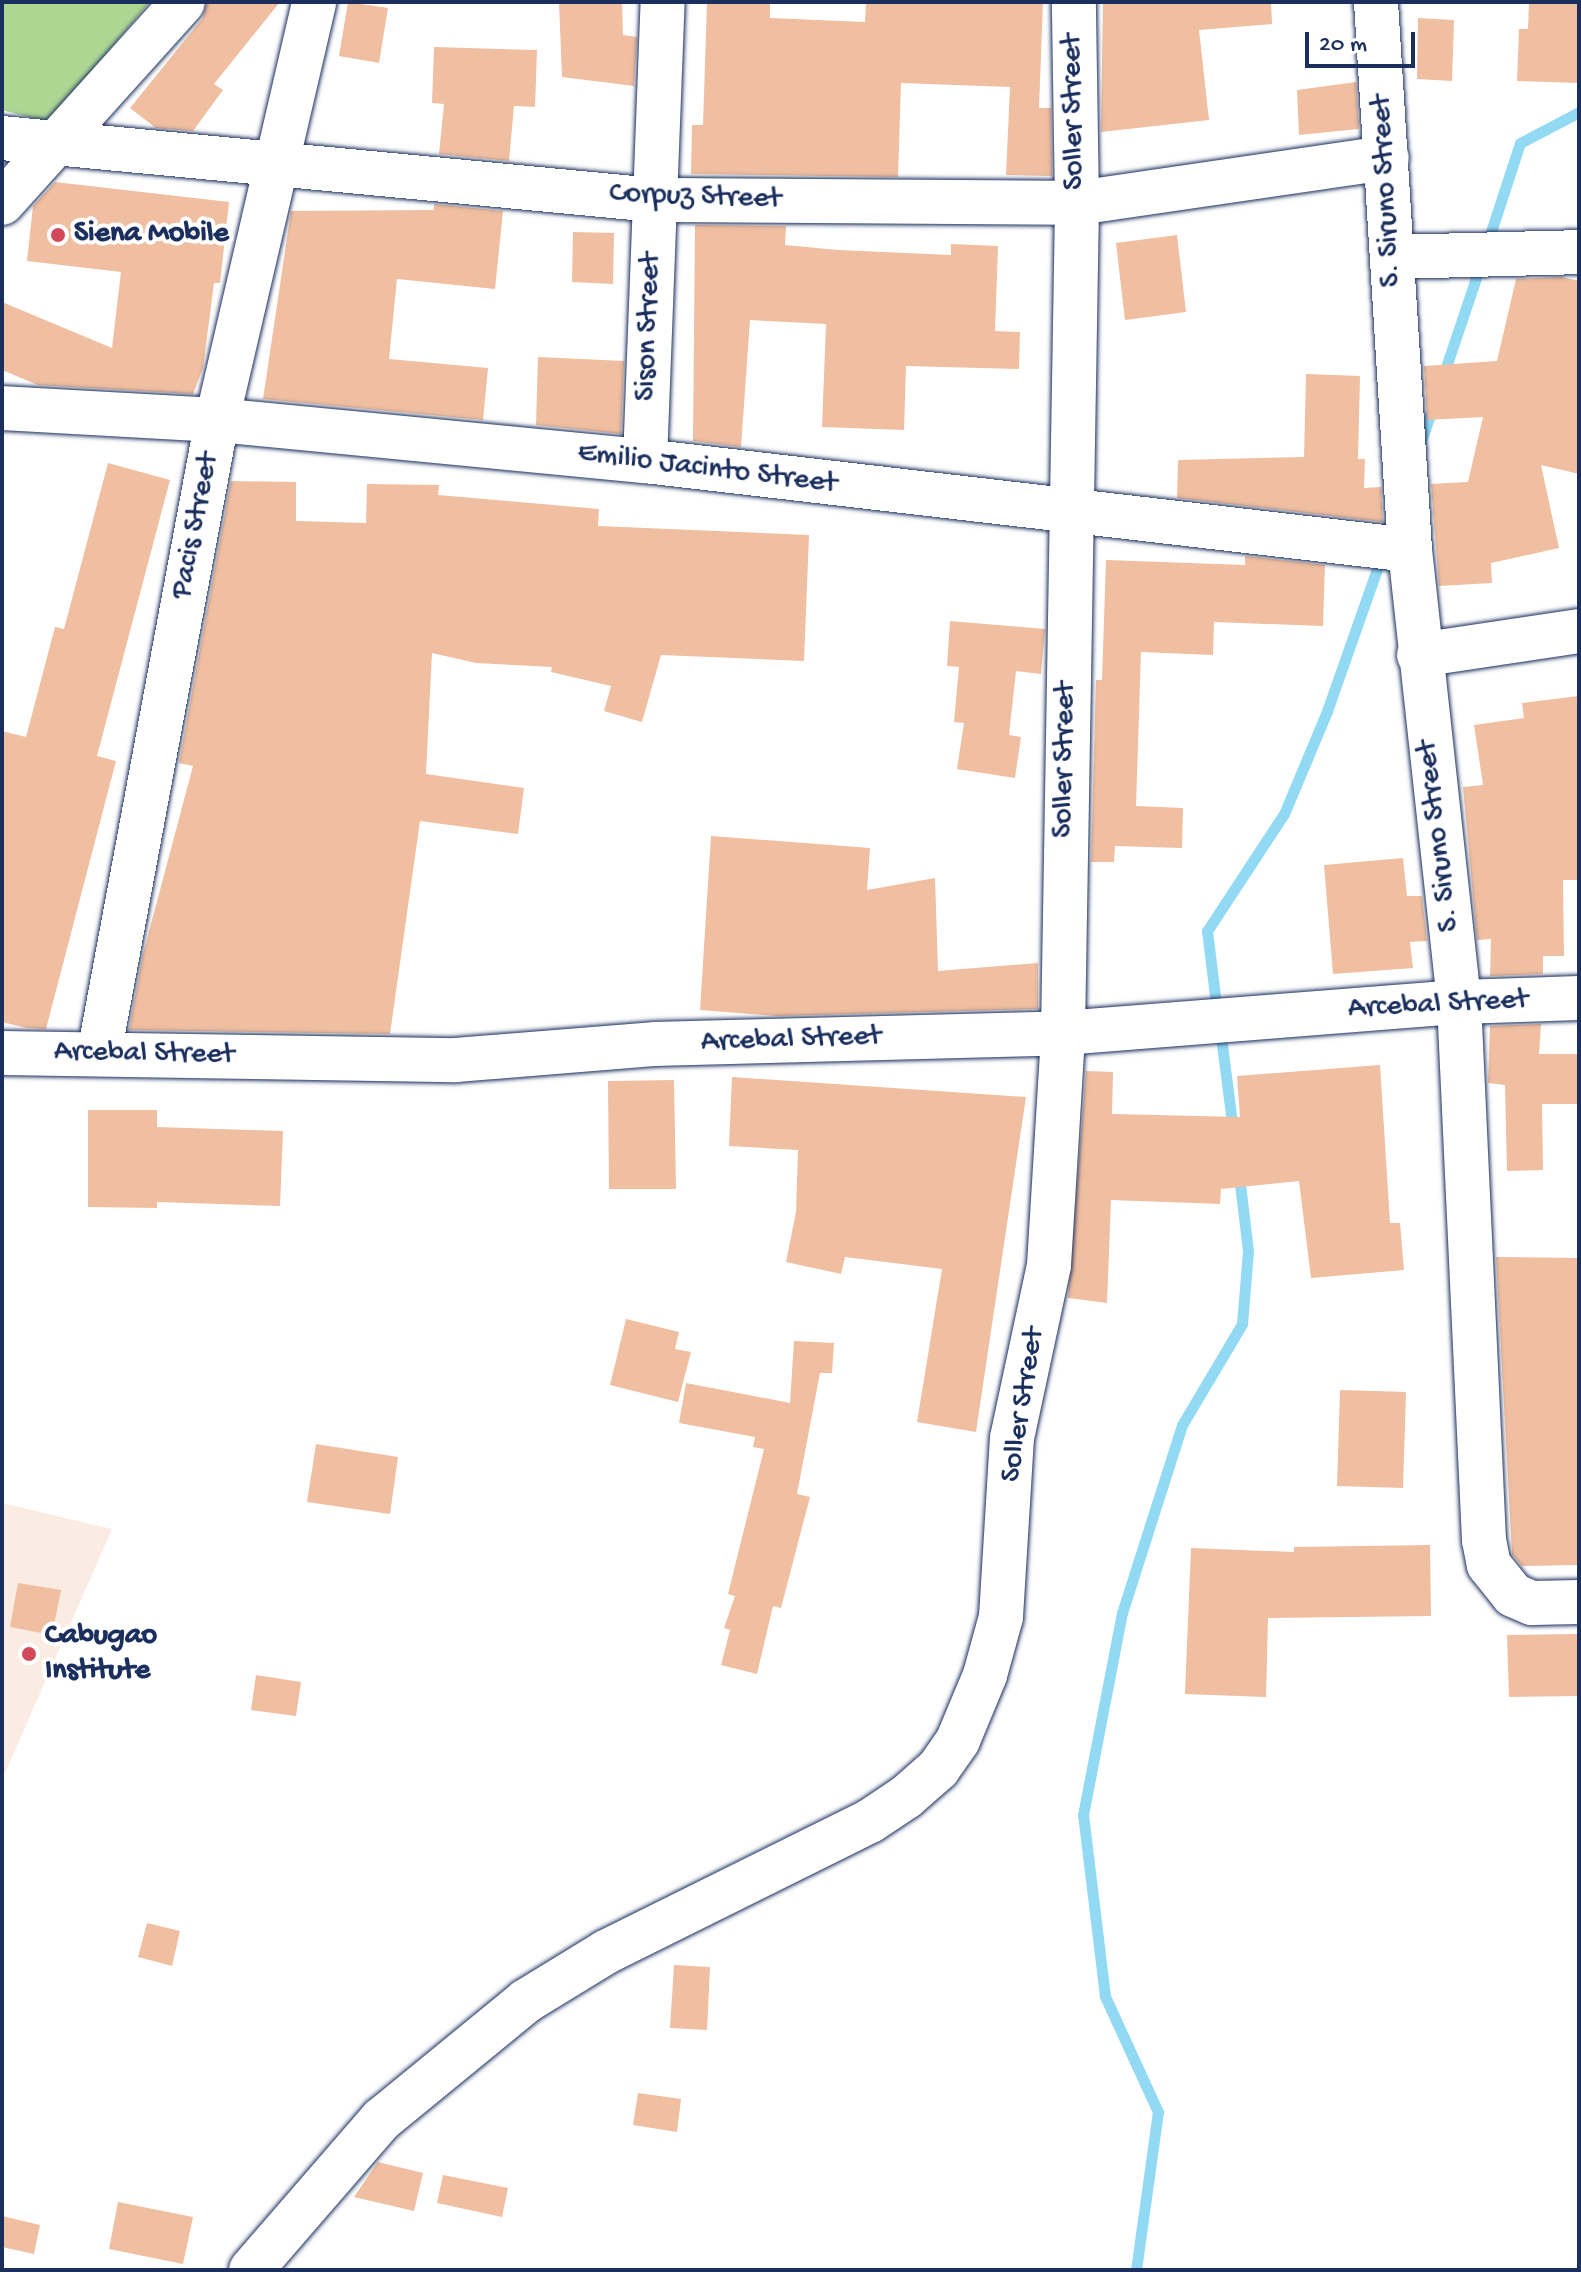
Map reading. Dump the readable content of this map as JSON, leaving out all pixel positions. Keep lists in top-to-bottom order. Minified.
{"streets":{"street":["Soller Street","S. Siruno Street","Corpuz Street","Sison Street","Emilio Jacinto Street","Pacis Street","Arcebal Street"]},"crossings":[["Soller Street","Corpuz Street"],["Soller Street","Emilio Jacinto Street"],["Soller Street","Arcebal Street"],["S. Siruno Street","Corpuz Street"],["S. Siruno Street","Emilio Jacinto Street"],["S. Siruno Street","Arcebal Street"],["Corpuz Street","Sison Street"],["Corpuz Street","Pacis Street"],["Sison Street","Emilio Jacinto Street"],["Emilio Jacinto Street","Pacis Street"],["Pacis Street","Arcebal Street"]],"places":["Siena Mobile","Cabugao Institute"],"scale_bar":"20 m"}
